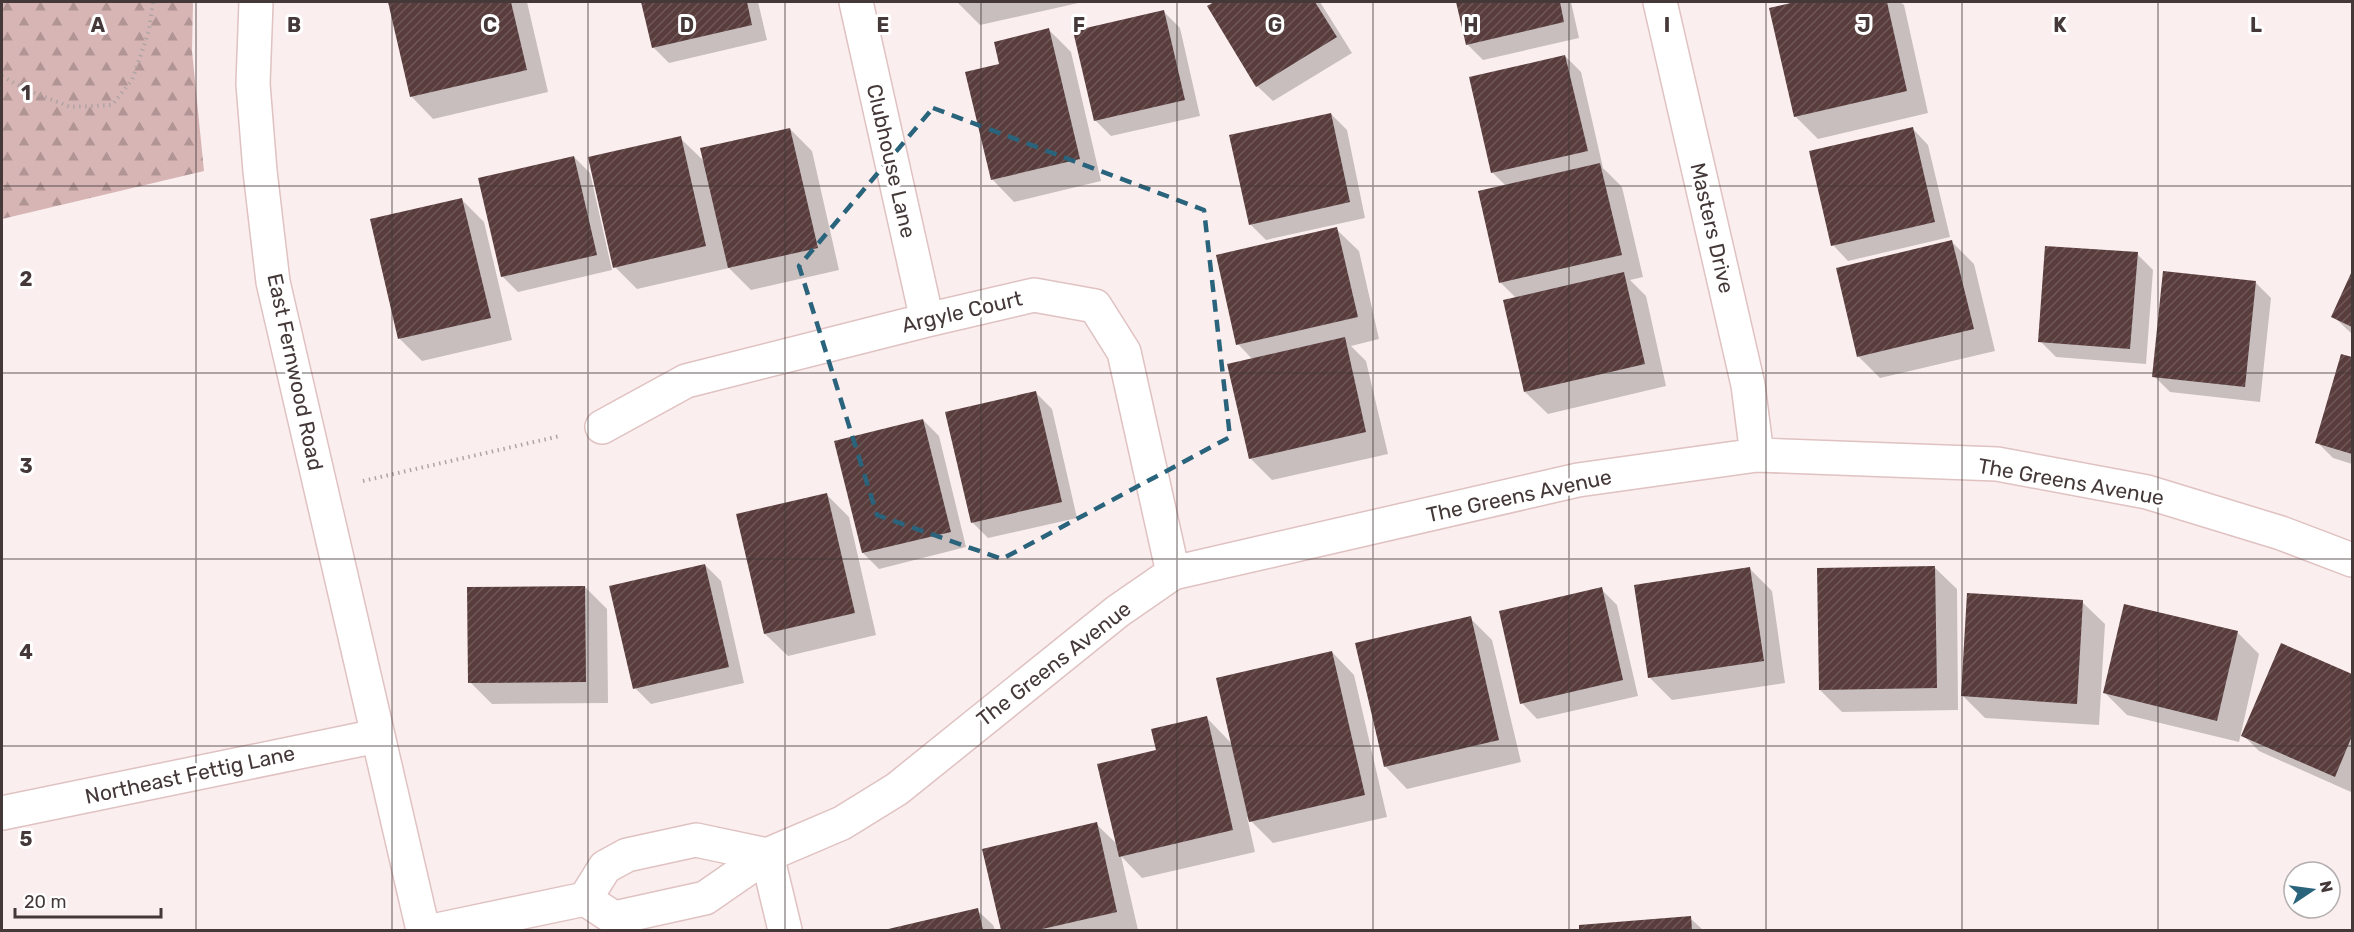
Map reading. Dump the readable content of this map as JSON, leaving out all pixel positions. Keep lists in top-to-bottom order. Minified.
{"streets":{"street":["Clubhouse Lane","Masters Drive","Argyle Court","East Fernwood Road","The Greens Avenue","Northeast Fettig Lane"]},"crossings":[["Clubhouse Lane","Argyle Court"],["Masters Drive","The Greens Avenue"],["Argyle Court","The Greens Avenue"],["East Fernwood Road","Northeast Fettig Lane"]],"scale_bar":"20 m","north":"right","grid":{"columns":["A","B","C","D","E","F","G","H","I","J","K","L"],"rows":["1","2","3","4","5"]}}
